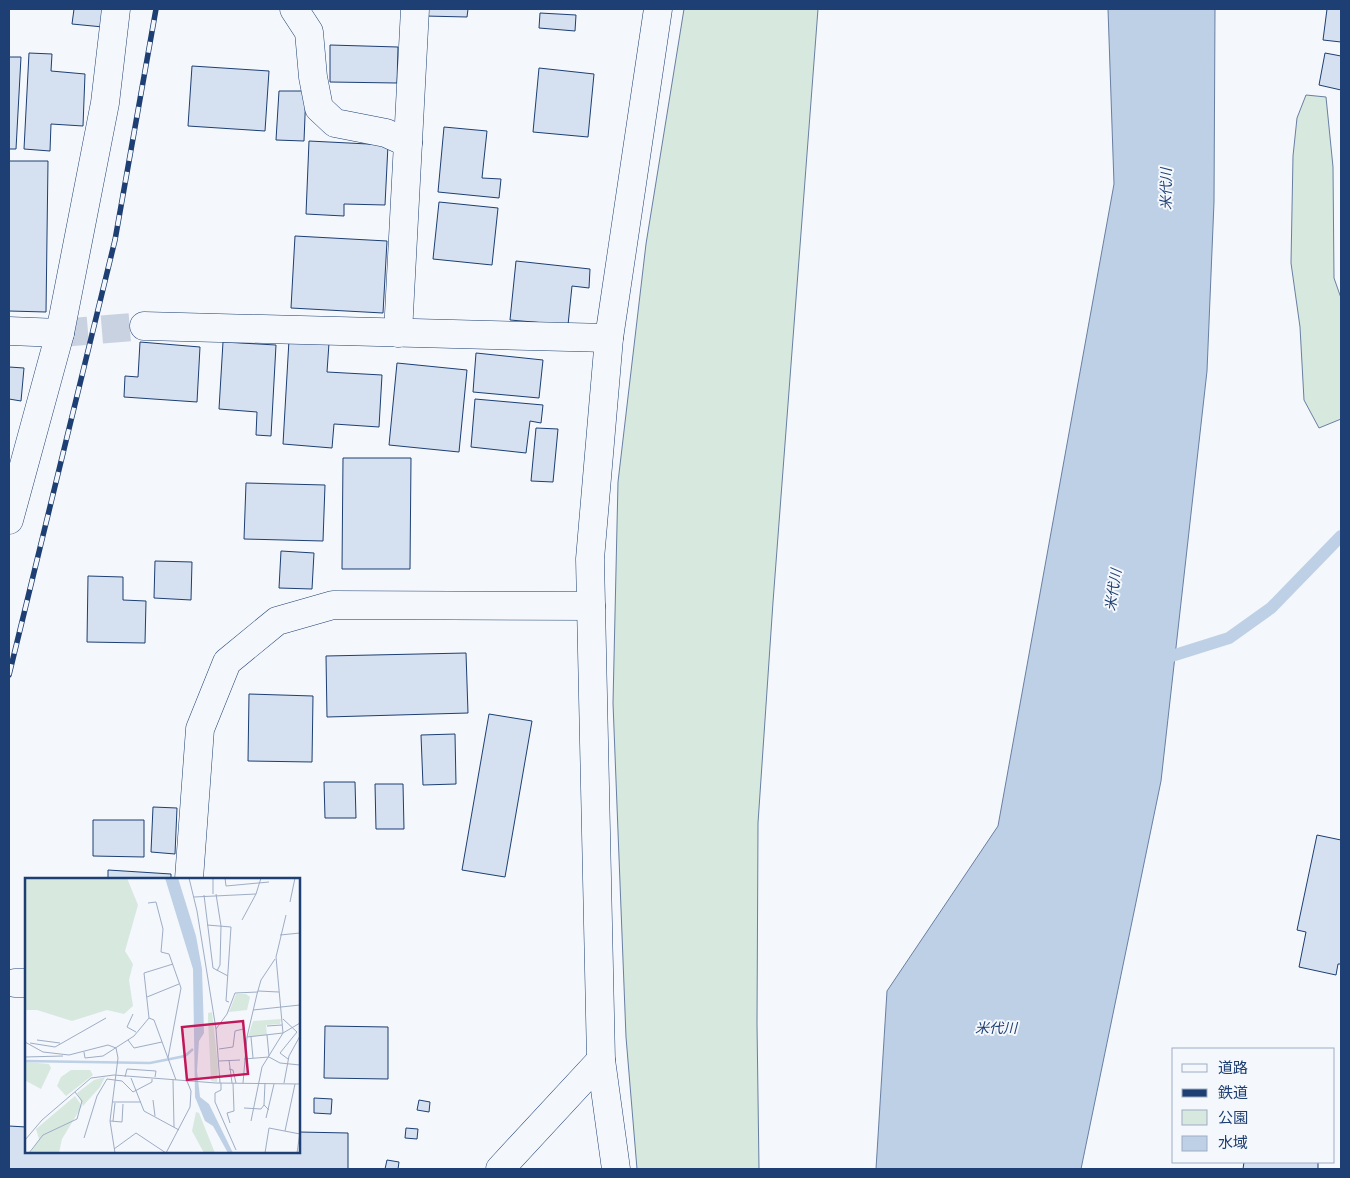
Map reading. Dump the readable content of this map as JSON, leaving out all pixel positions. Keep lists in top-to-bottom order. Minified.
{"water":["米代川"],"legend":["道路","鉄道","公園","水域"]}
